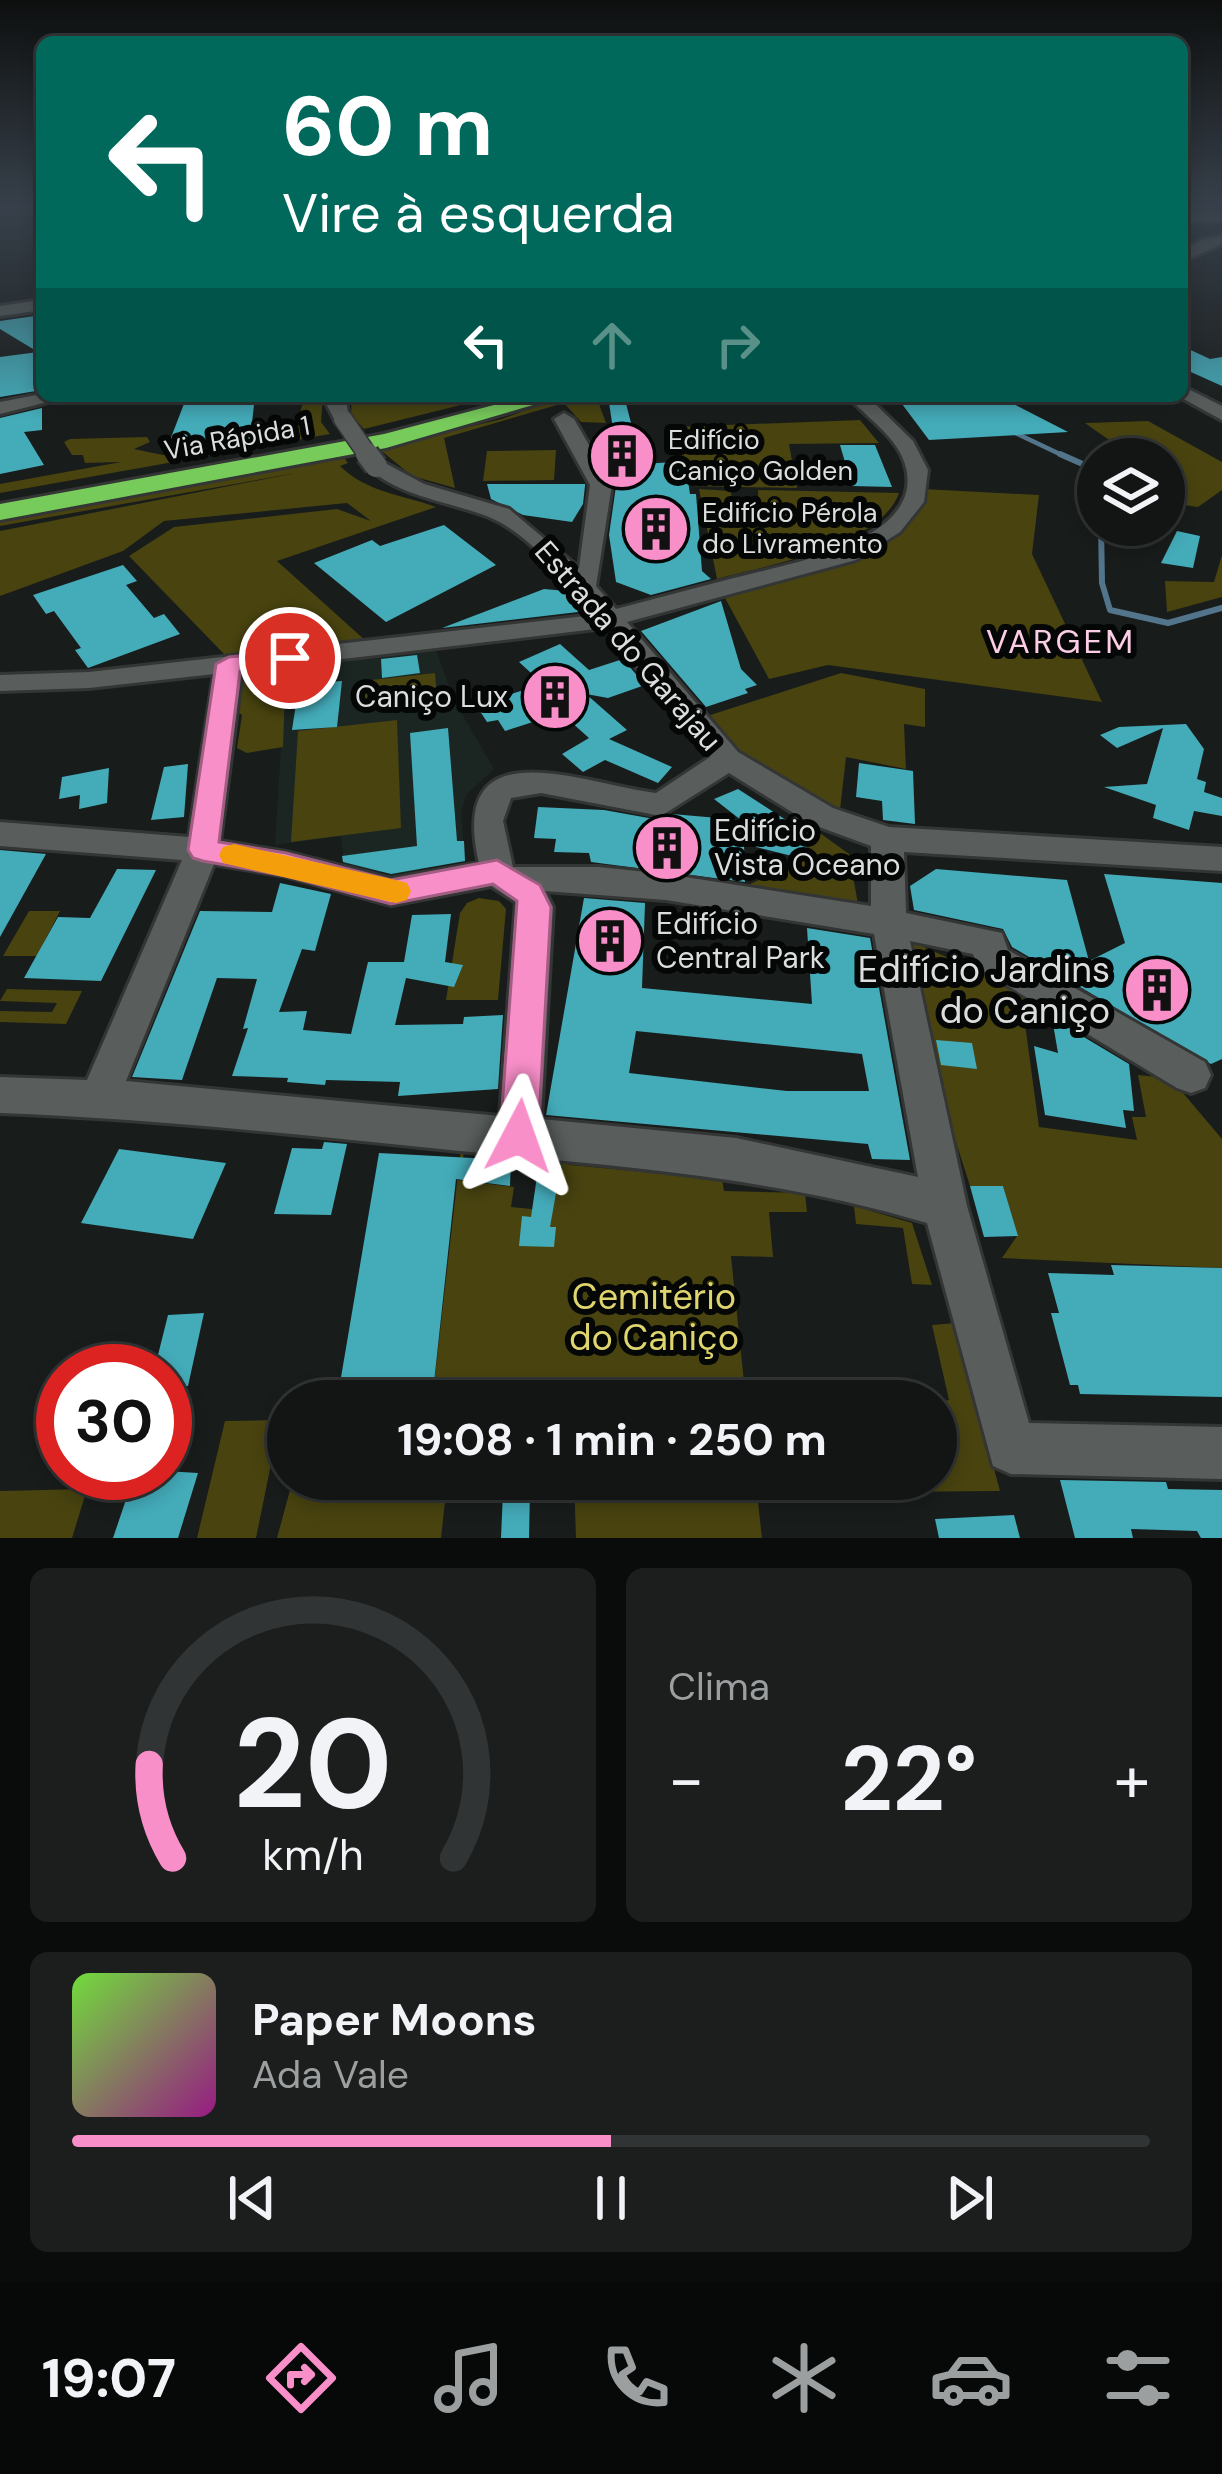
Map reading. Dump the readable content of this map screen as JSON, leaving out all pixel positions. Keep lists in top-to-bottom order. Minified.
{"streets":{"highway":["Via Rápida 1"],"street":["Estrada do Garajau"]},"districts":["VARGEM"],"parks":["Cemitério do Caniço"],"places":{"building":["Edifício Caniço Golden","Edifício Pérola do Livramento","Caniço Lux","Edifício Vista Oceano","Edifício Central Park","Edifício Jardins do Caniço"]},"page":{"turn":["60 m","Vire à esquerda"],"limit":"30","trip":"19:08 · 1 min · 250 m","tile":"Clima","heat":["−","22°","+"],"song":["Paper Moons","Ada Vale"],"tabs":"19:07","gauge":["20","km/h"]}}
